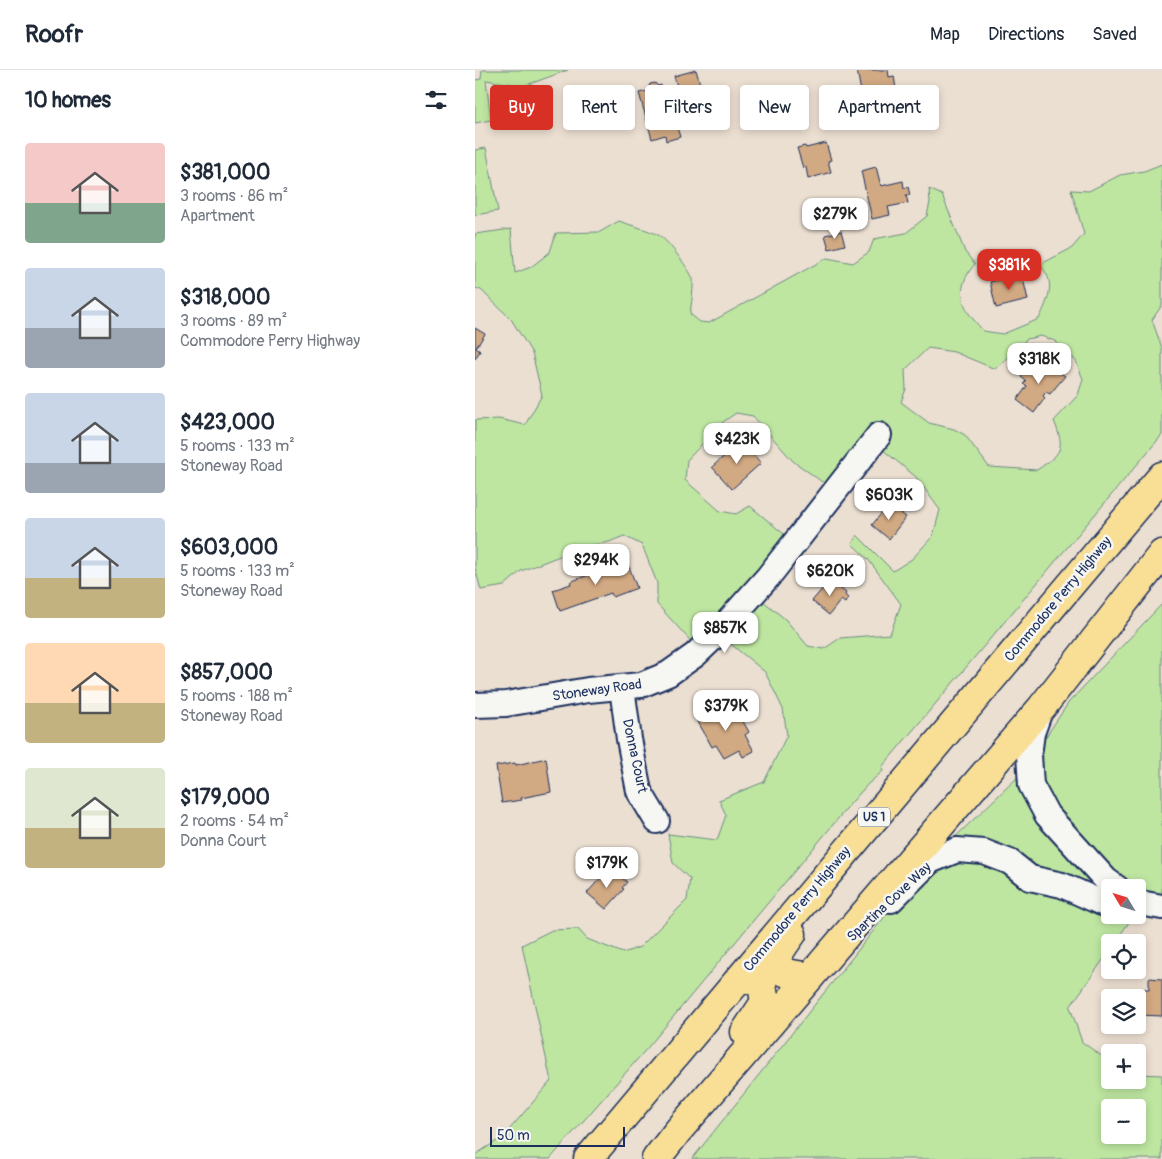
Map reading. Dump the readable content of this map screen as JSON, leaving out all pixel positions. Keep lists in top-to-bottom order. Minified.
{"streets":{"highway":["Commodore Perry Highway","US 1"],"street":["Stoneway Road","Donna Court","Spartina Cove Way"]},"crossings":[["Stoneway Road","Donna Court"]],"scale_bar":"50 m","north":"top left","page":{"header":"Roofr","nav":["Map","Directions","Saved"],"heading":"10 homes","chip":["Buy","Rent","Filters","New","Apartment"],"list":[{"name":"$381,000","note":"3 rooms · 86 m² · Apartment"},{"name":"$318,000","note":"3 rooms · 89 m² · Commodore Perry Highway"},{"name":"$423,000","note":"5 rooms · 133 m² · Stoneway Road"},{"name":"$603,000","note":"5 rooms · 133 m² · Stoneway Road"},{"name":"$857,000","note":"5 rooms · 188 m² · Stoneway Road"},{"name":"$179,000","note":"2 rooms · 54 m² · Donna Court"}],"price":["$279K","$381K","$318K","$423K","$603K","$294K","$620K","$857K","$379K","$179K"],"map_buttons":["+","−"],"scale":"50 m"}}
